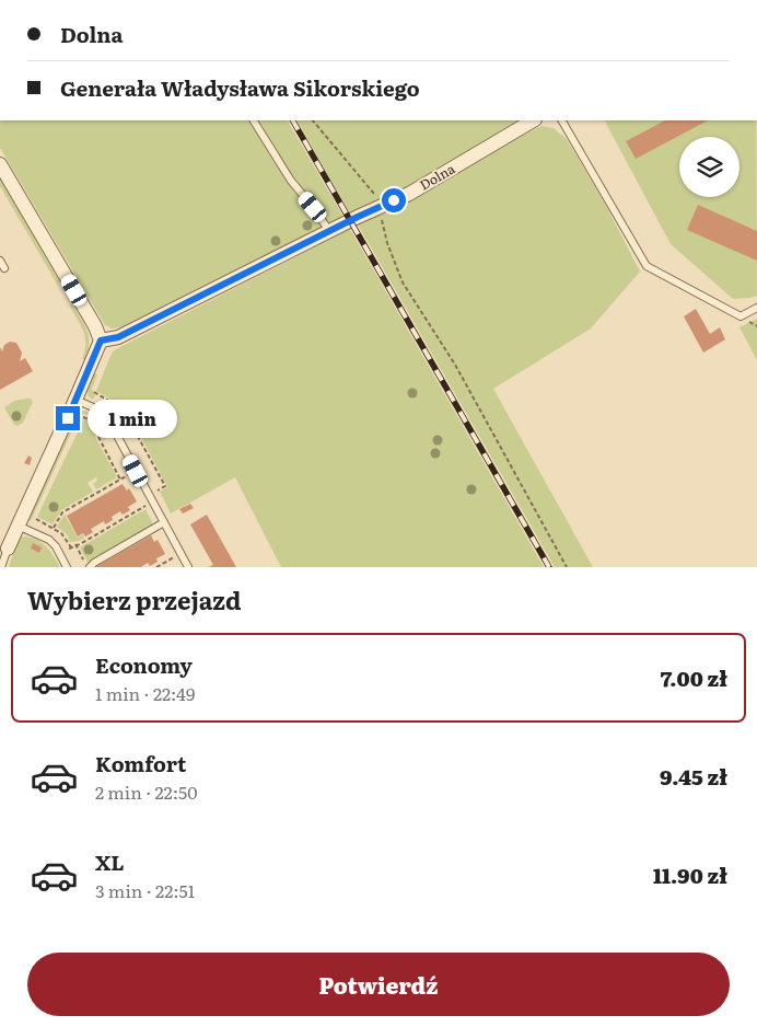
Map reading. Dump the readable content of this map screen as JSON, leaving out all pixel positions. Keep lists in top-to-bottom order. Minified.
{"streets":{"street":["Dolna"]},"page":{"banner":["Dolna","Generała Władysława Sikorskiego"],"bubble":"1 min","heading":"Wybierz przejazd","list":[{"name":"Economy","note":"1 min · 22:49","value":"7.00 zł"},{"name":"Komfort","note":"2 min · 22:50","value":"9.45 zł"},{"name":"XL","note":"3 min · 22:51","value":"11.90 zł"}],"buttons":"Potwierdź"}}
